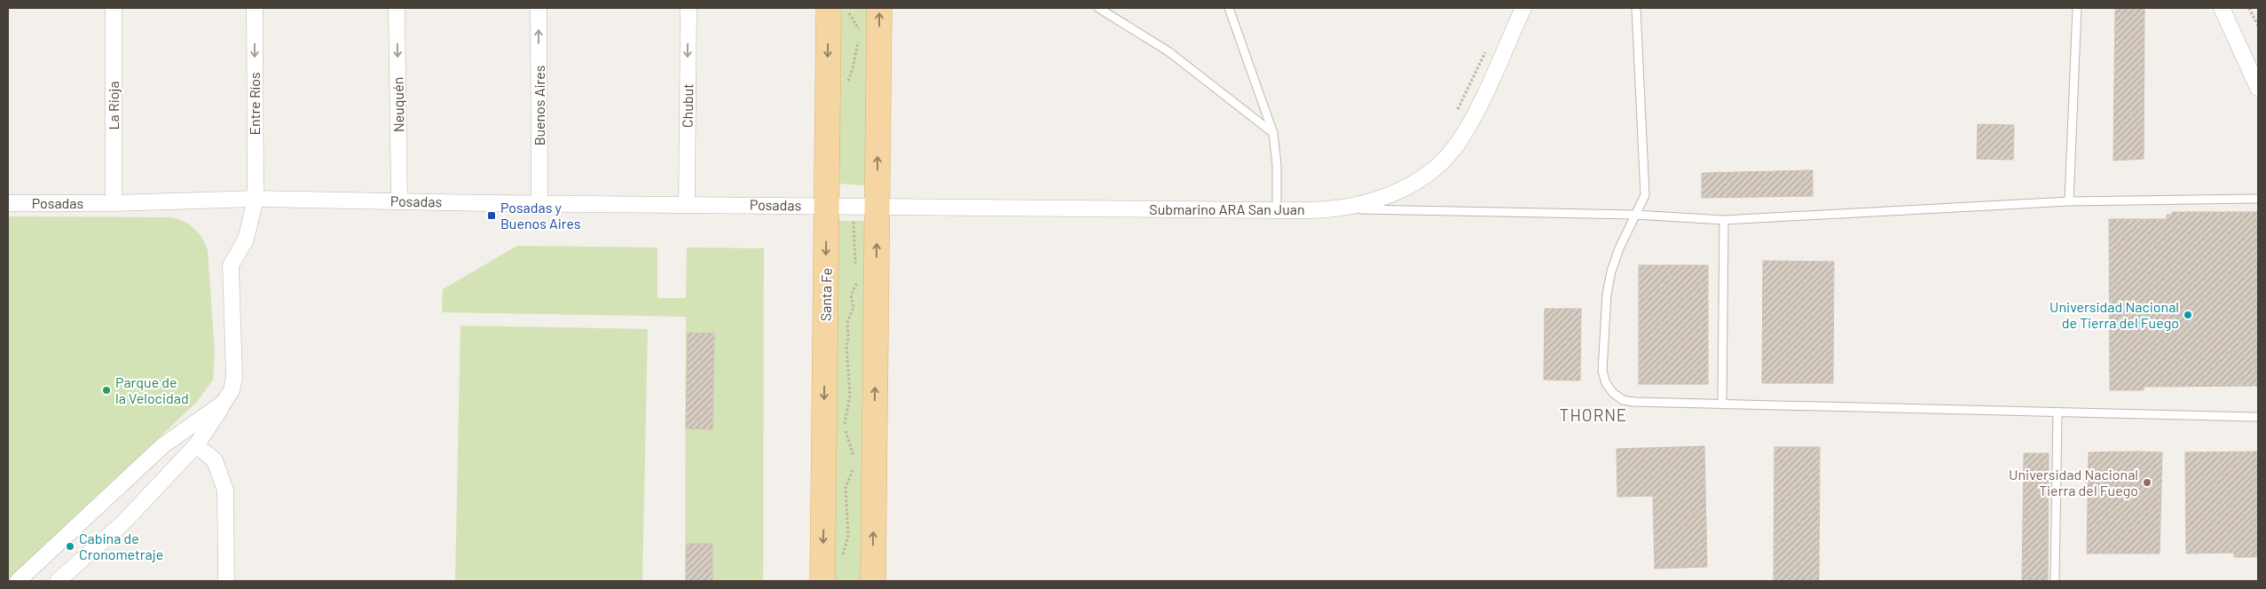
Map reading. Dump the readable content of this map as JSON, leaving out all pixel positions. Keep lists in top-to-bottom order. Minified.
{"streets":{"main road":["Santa Fe"],"street":["Entre Ríos","Neuquén","La Rioja","Buenos Aires","Chubut","Posadas","Submarino ARA San Juan"]},"crossings":[["Entre Ríos","Posadas"],["Neuquén","Posadas"],["La Rioja","Posadas"],["Buenos Aires","Posadas"],["Chubut","Posadas"],["Posadas","Submarino ARA San Juan"],["Posadas","Santa Fe"],["Submarino ARA San Juan","Santa Fe"]],"one_way":["Neuquén","Buenos Aires","Chubut"],"districts":["THORNE"],"places":{"transit":["Posadas y Buenos Aires"],"other":["Universidad Nacional de Tierra del Fuego","Parque de la Velocidad","Universidad Nacional Tierra del Fuego","Cabina de Cronometraje"]}}
